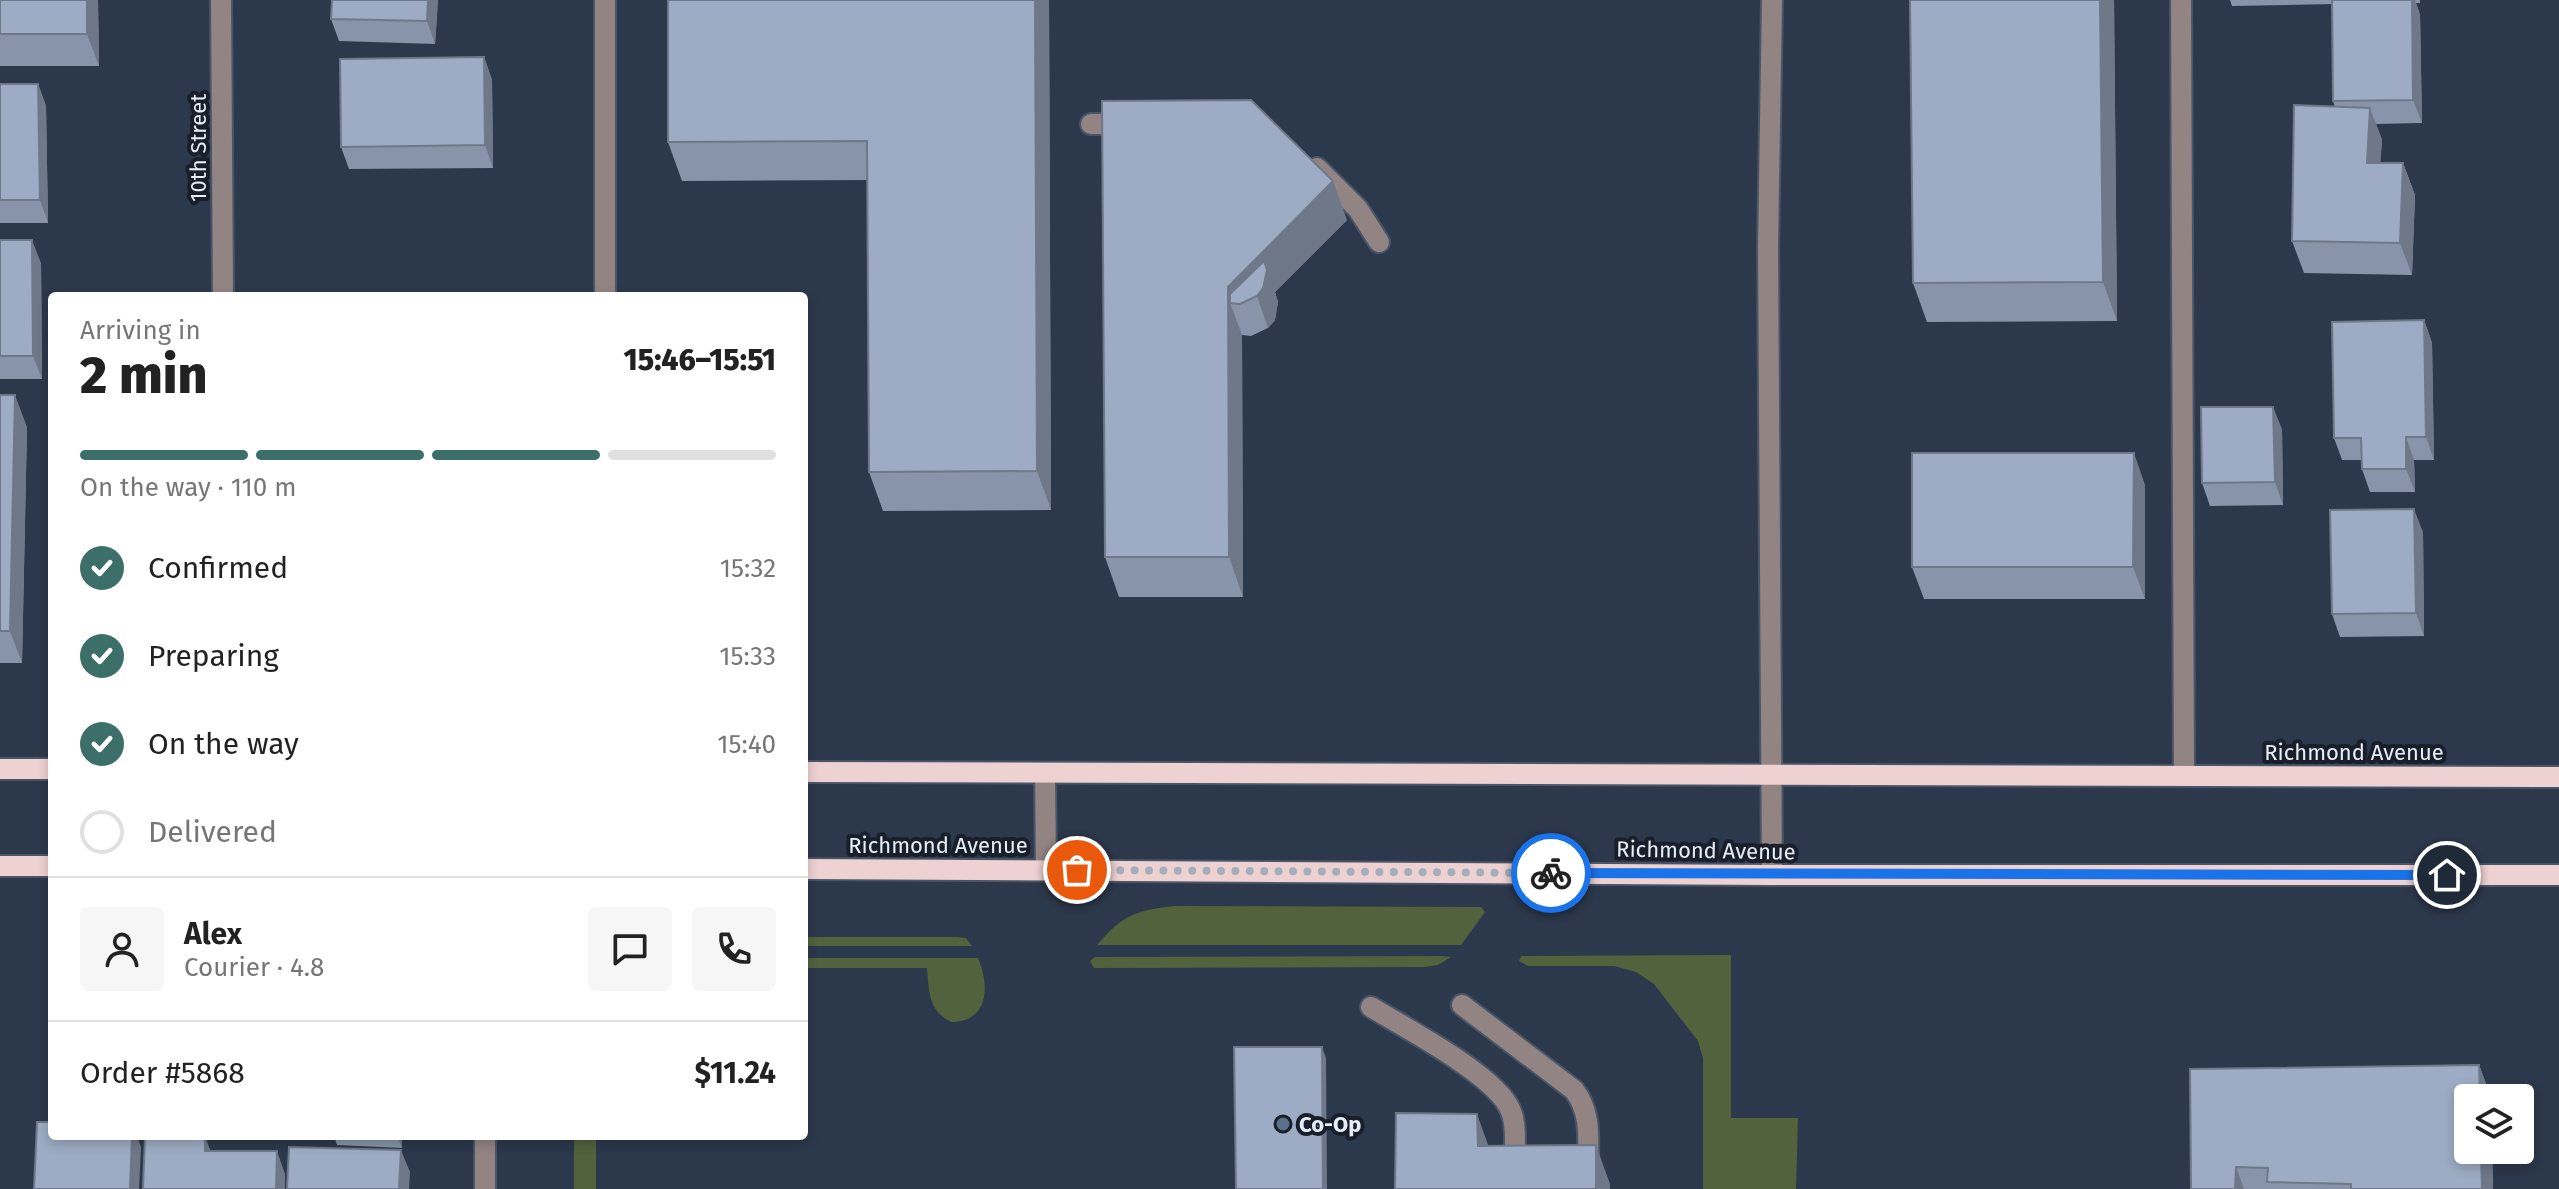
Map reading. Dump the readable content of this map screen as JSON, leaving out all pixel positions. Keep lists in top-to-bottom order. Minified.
{"streets":{"main road":["Richmond Avenue"],"street":["10th Street"]},"places":["Co-Op"],"page":{"heading":["2 min","Arriving in","15:46–15:51"],"panel":["Alex","Courier · 4.8","Order #5868","$11.24"],"bar":"On the way · 110 m","list":[["Confirmed","15:32"],["Preparing","15:33"],["On the way","15:40"],"Delivered"]}}
